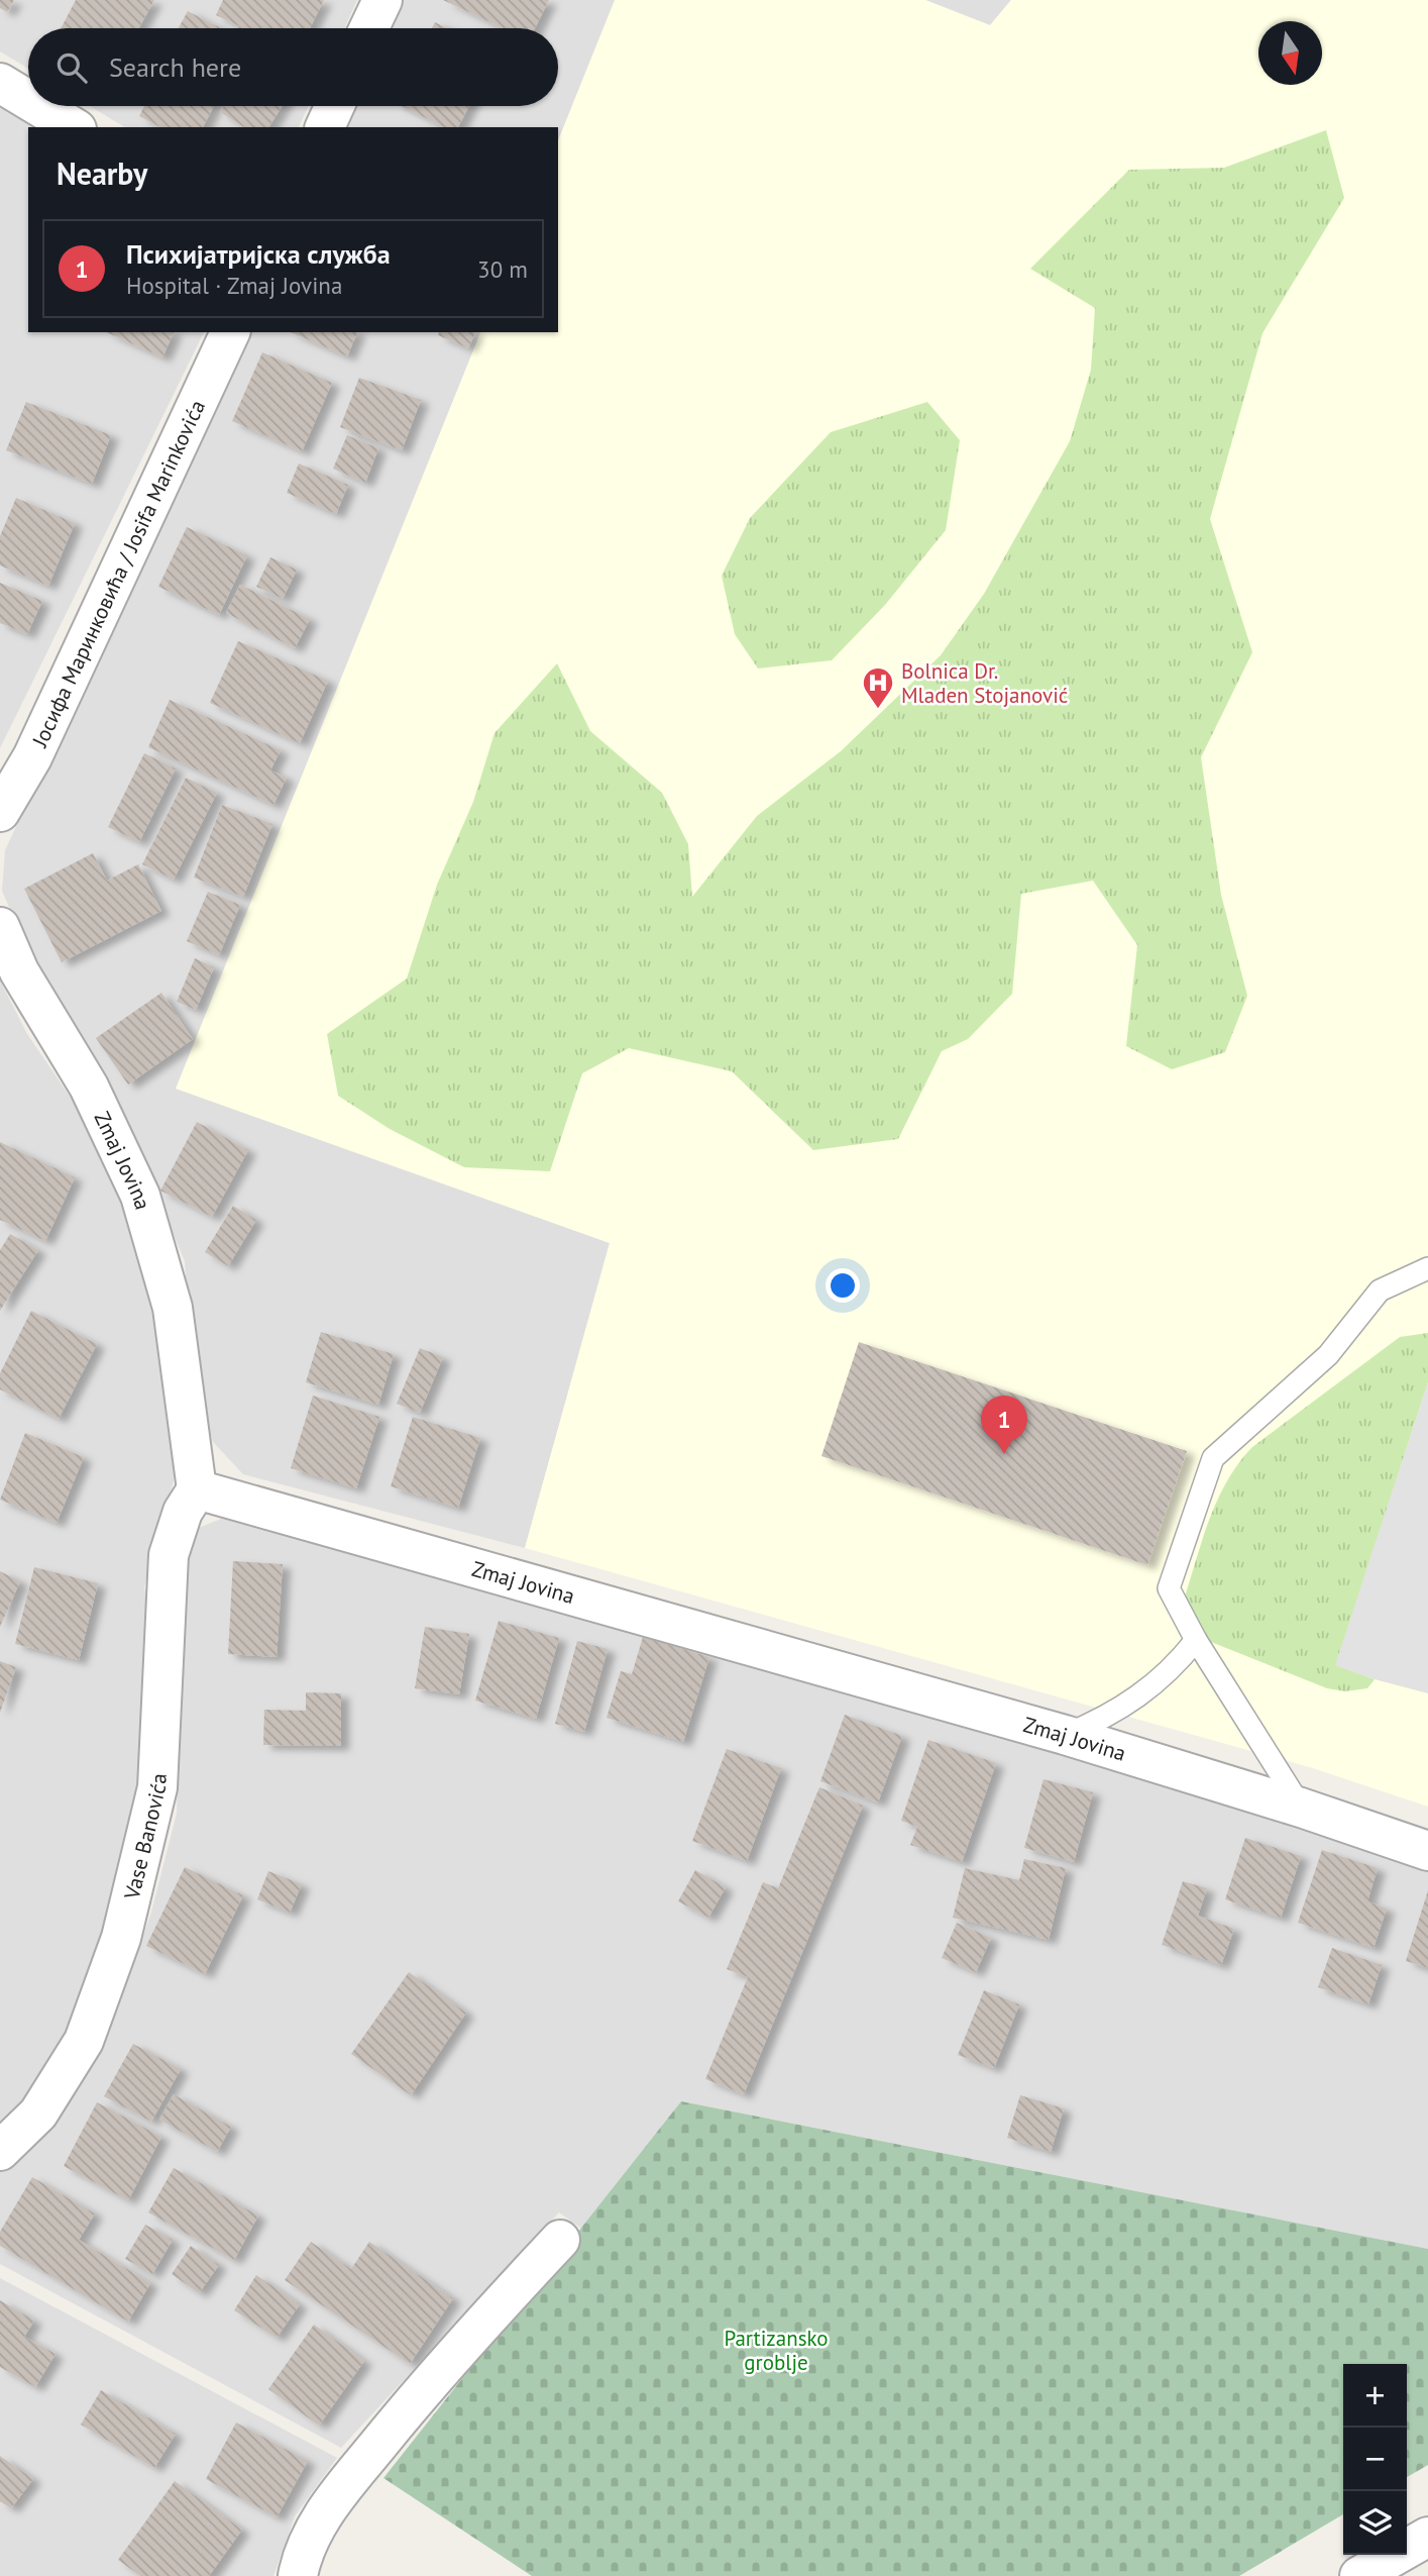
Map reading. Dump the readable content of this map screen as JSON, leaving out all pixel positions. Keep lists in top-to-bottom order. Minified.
{"streets":{"street":["Јосифа Маринковића / Josifa Marinkovića","Zmaj Jovina","Vase Banovića"]},"crossings":[["Zmaj Jovina","Vase Banovića"]],"parks":["Partizansko groblje"],"places":{"hospital":["Bolnica Dr. Mladen Stojanović"]},"north":"bottom","page":{"search":"Search here","heading":"Nearby","list":[{"mark":"1","name":"Психијатријска служба","note":"Hospital · Zmaj Jovina","value":"30 m"}],"pins":"1","map_buttons":["+","−"]}}
